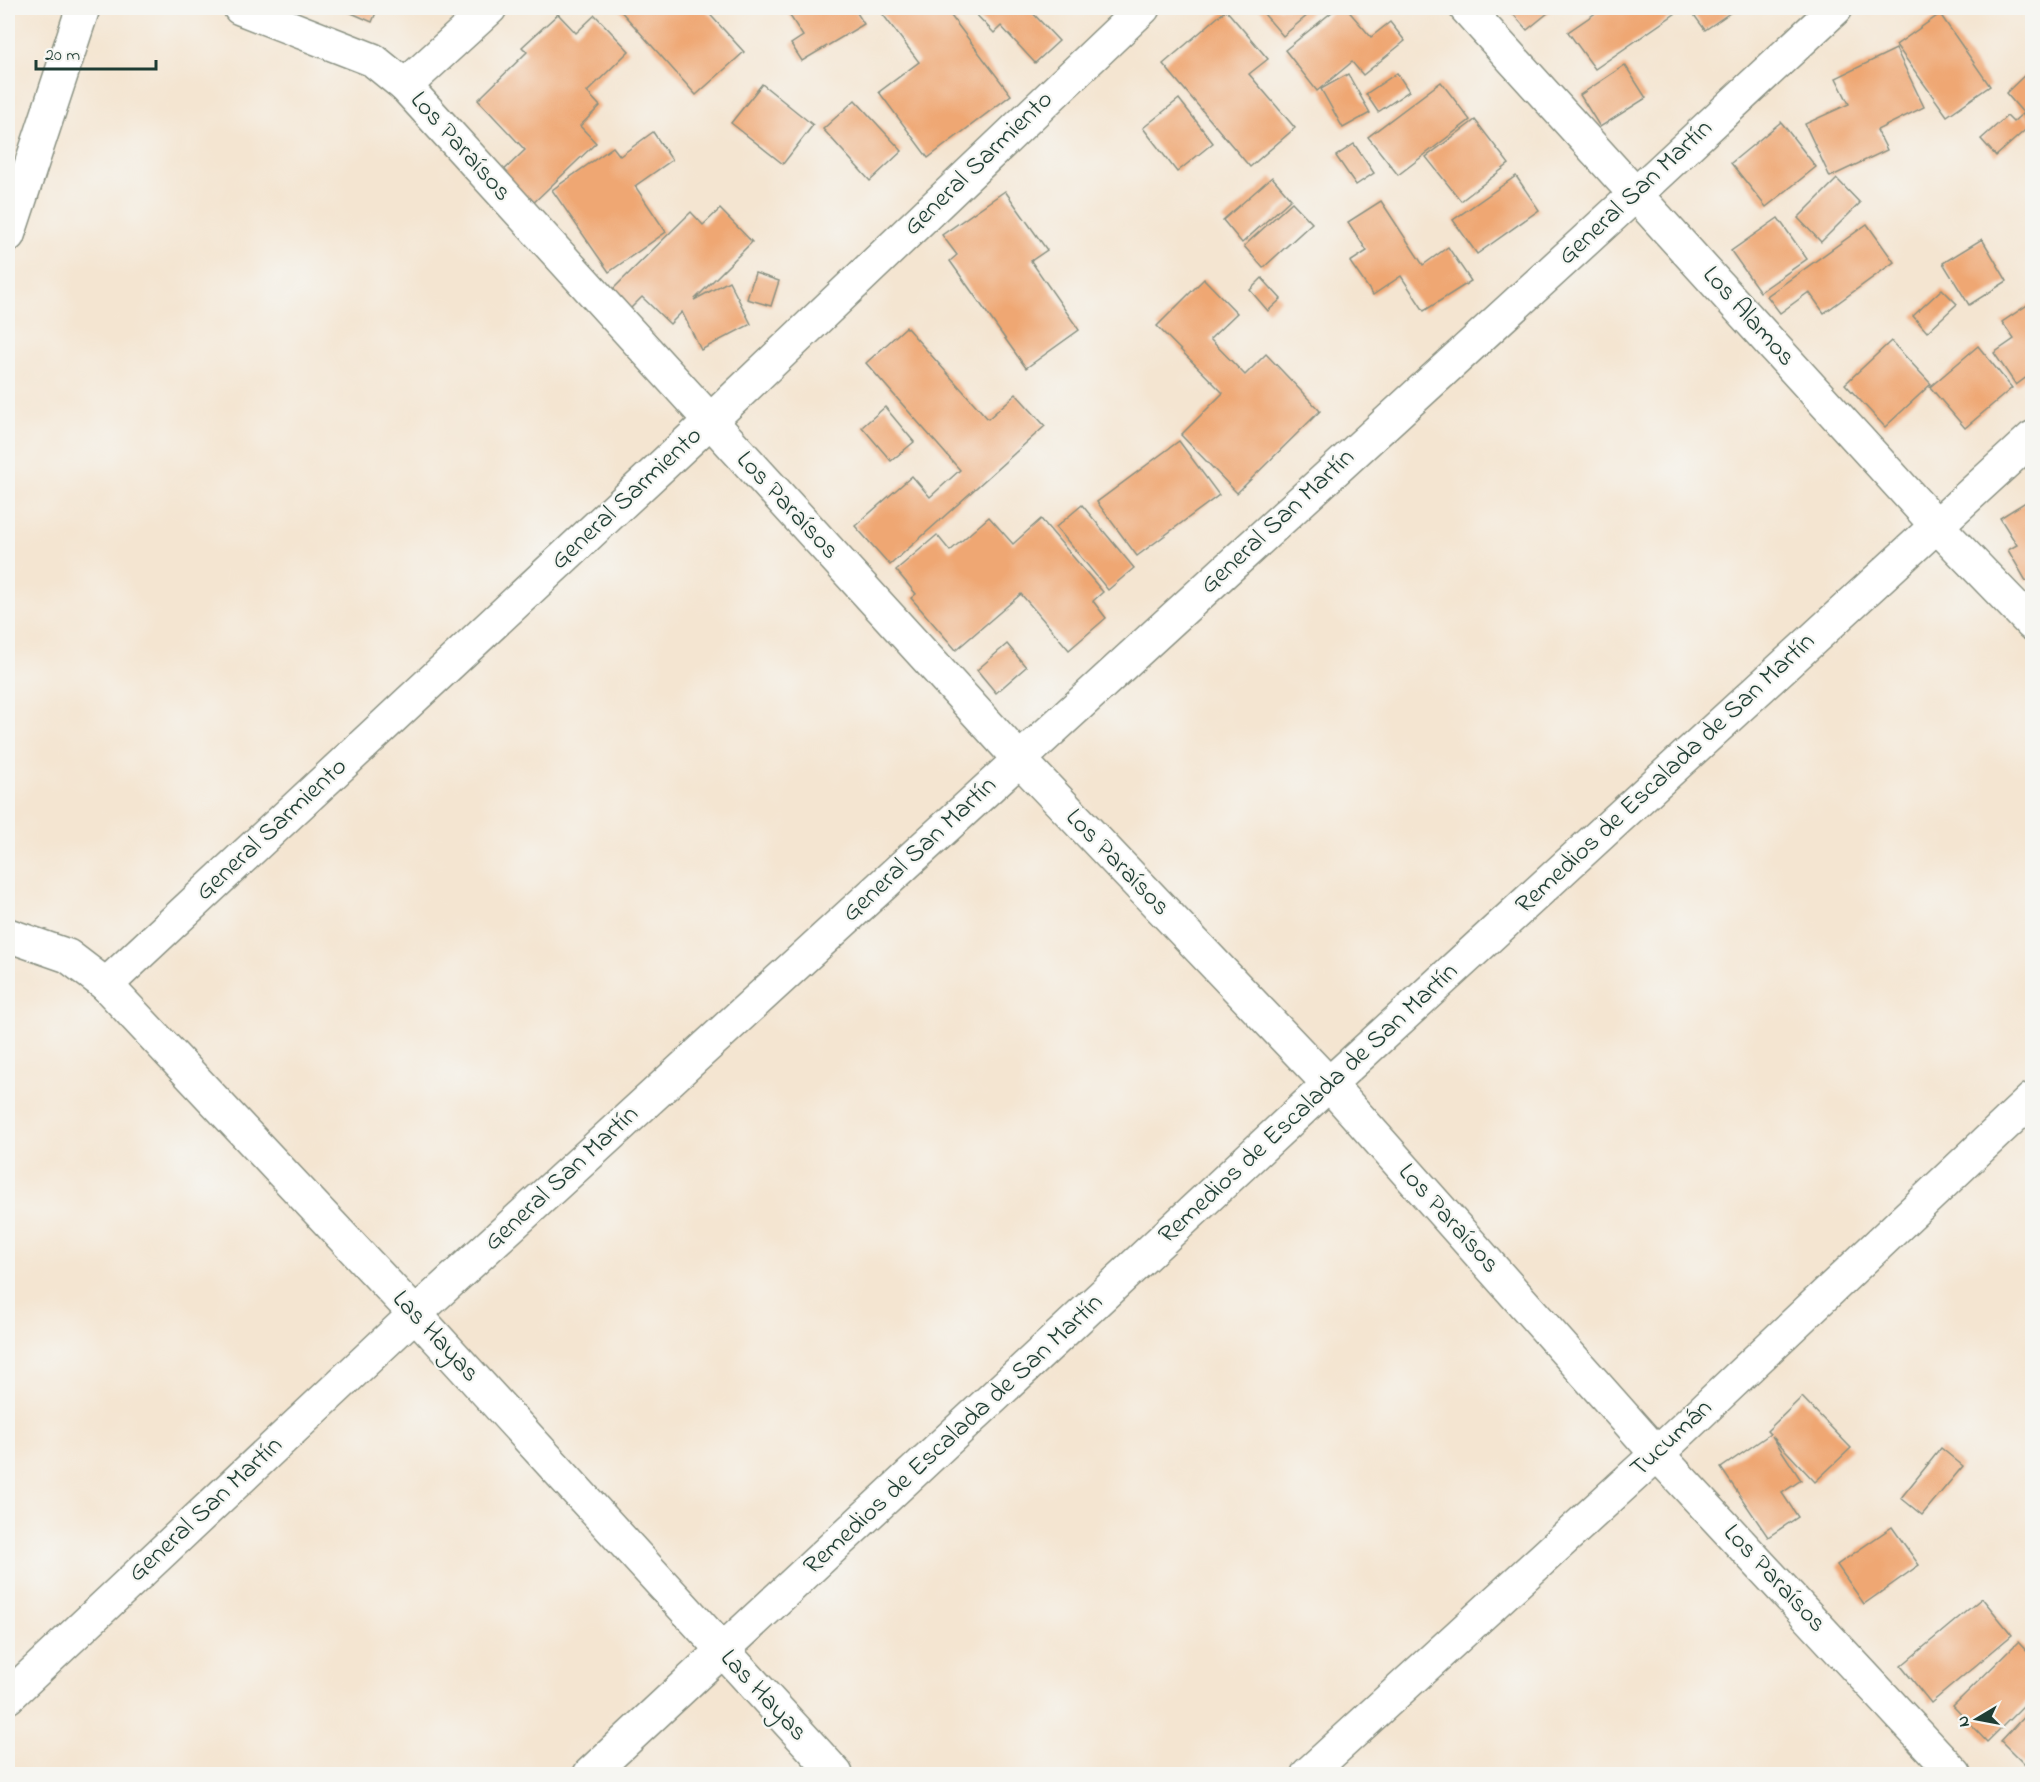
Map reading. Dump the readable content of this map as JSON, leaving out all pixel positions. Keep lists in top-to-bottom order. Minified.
{"streets":{"street":["Los Paraísos","General Sarmiento","General San Martín","Los Alamos","Remedios de Escalada de San Martín","Las Hayas","Tucumán"]},"crossings":[["Los Paraísos","General Sarmiento"],["Los Paraísos","General San Martín"],["Los Paraísos","Remedios de Escalada de San Martín"],["Los Paraísos","Tucumán"],["General Sarmiento","Las Hayas"],["General San Martín","Los Alamos"],["General San Martín","Las Hayas"],["Los Alamos","Remedios de Escalada de San Martín"],["Remedios de Escalada de San Martín","Las Hayas"]],"scale_bar":"20 m","north":"left"}
